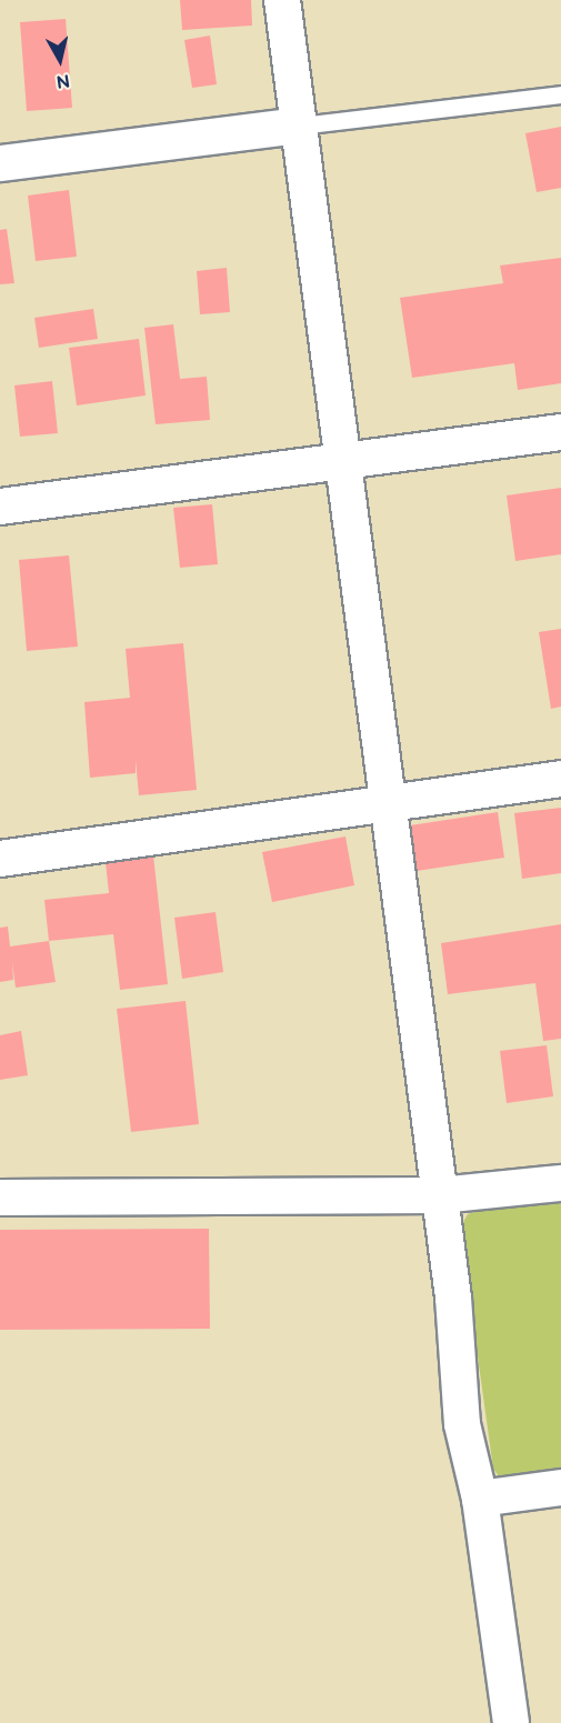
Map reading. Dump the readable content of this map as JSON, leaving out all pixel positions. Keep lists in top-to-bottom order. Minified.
{"north":"bottom"}
